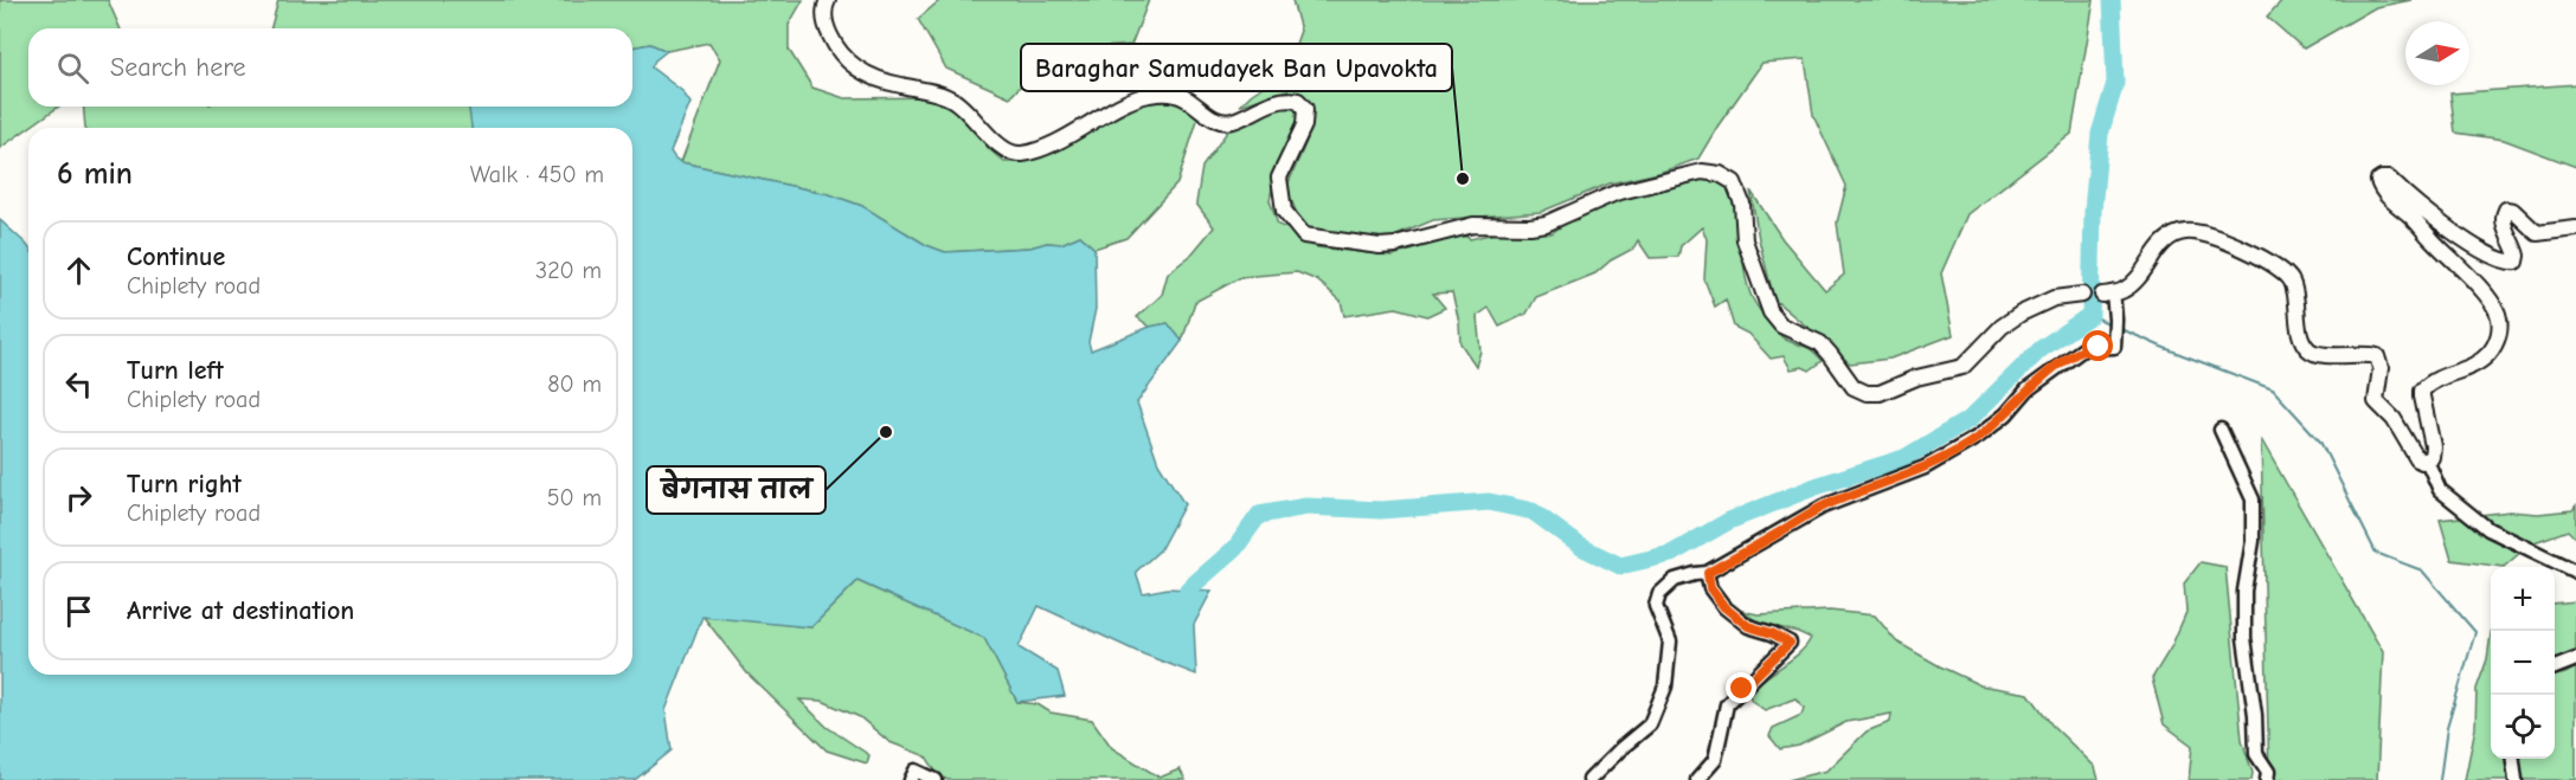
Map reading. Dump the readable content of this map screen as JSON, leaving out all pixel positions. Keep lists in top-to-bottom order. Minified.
{"places":["Baraghar Samudayek Ban Upavokta","बेगनास ताल"],"north":"right","page":{"search":"Search here","heading":["6 min","Walk · 450 m"],"list":[["Continue","Chiplety road","320 m"],["Turn left","Chiplety road","80 m"],["Turn right","Chiplety road","50 m"],"Arrive at destination"],"map_buttons":["+","−"]}}
